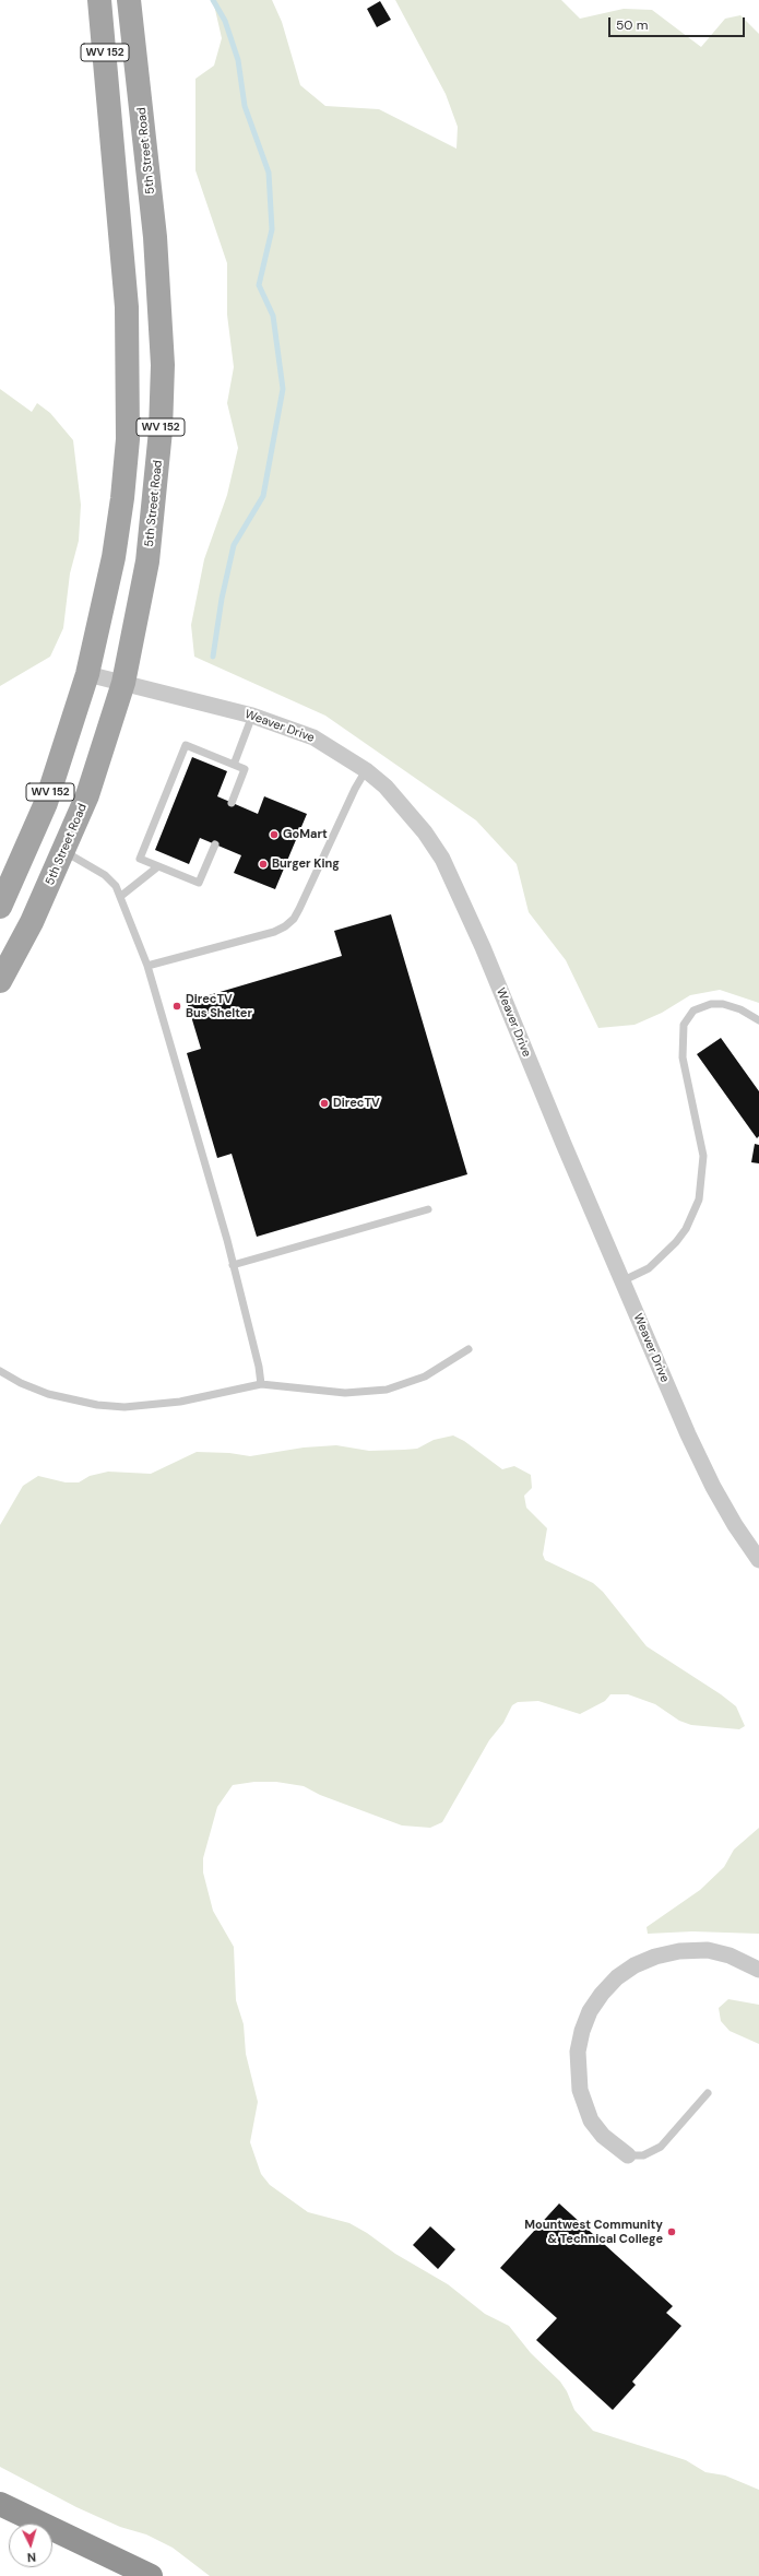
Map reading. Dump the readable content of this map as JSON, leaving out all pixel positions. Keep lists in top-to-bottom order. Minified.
{"streets":{"main road":["WV 152","5th Street Road"],"street":["Weaver Drive"]},"crossings":[["WV 152","Weaver Drive"],["5th Street Road","Weaver Drive"]],"places":["GoMart","Burger King","DirecTV Bus Shelter","DirecTV","Mountwest Community & Technical College"],"scale_bar":"50 m","north":"bottom"}
